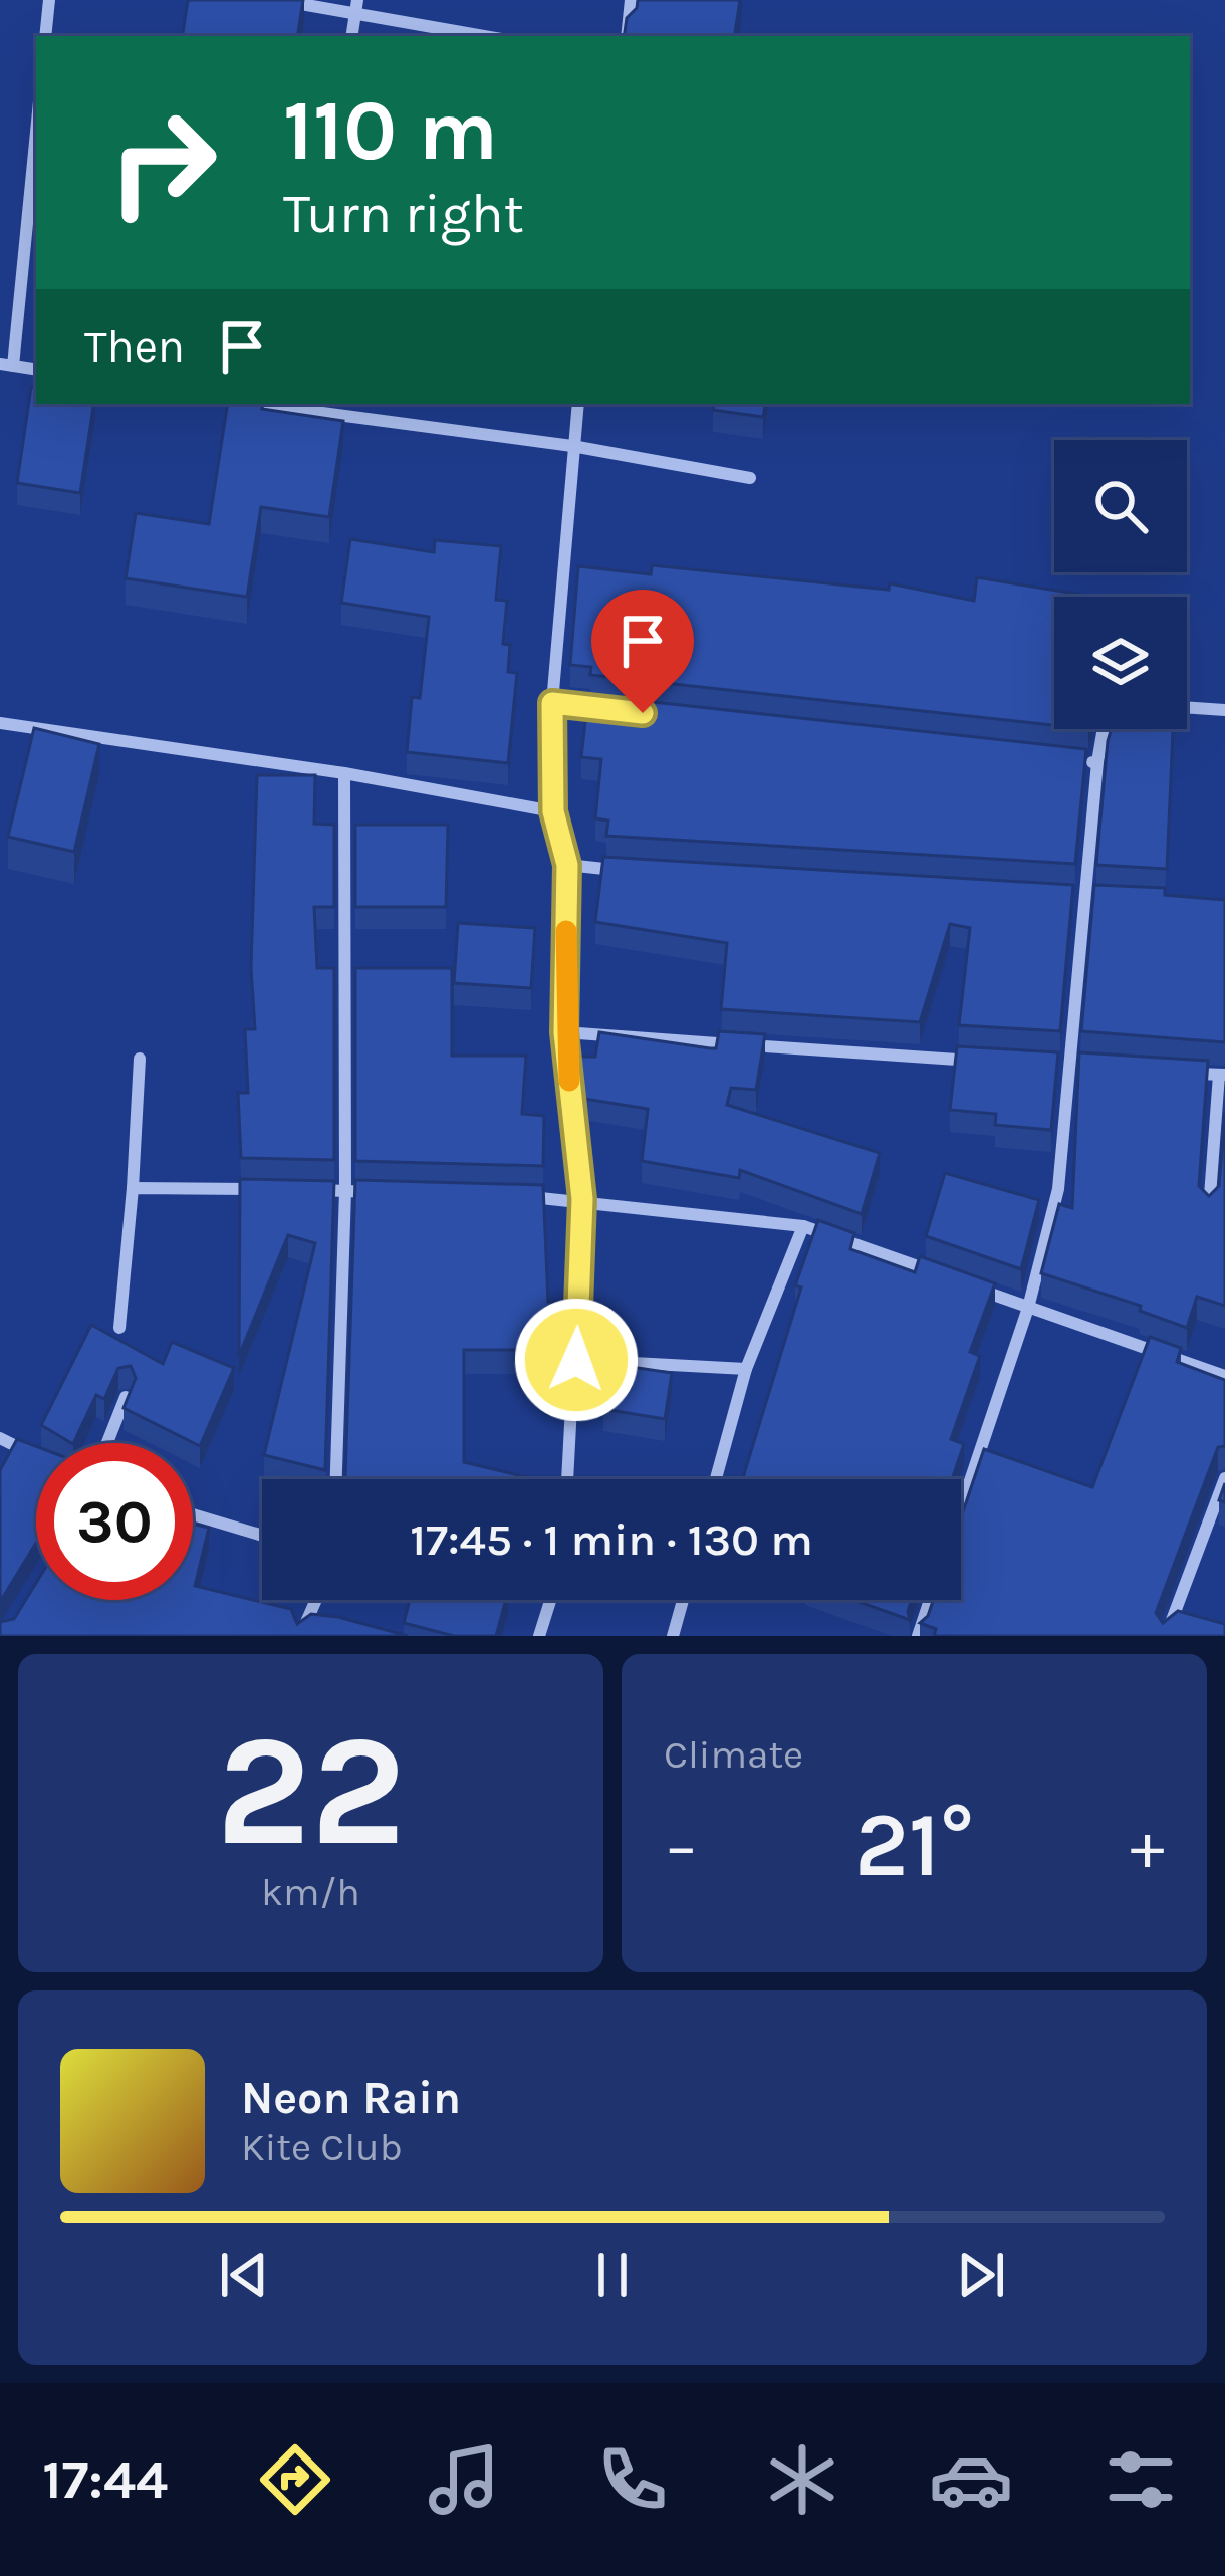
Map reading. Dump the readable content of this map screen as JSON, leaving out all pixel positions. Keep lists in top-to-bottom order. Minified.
{"page":{"turn":["110 m","Turn right"],"then":"Then","limit":"30","trip":"17:45 · 1 min · 130 m","tile":[["22","km/h"],"Climate"],"heat":["−","21°","+"],"song":["Neon Rain","Kite Club"],"tabs":"17:44"}}
